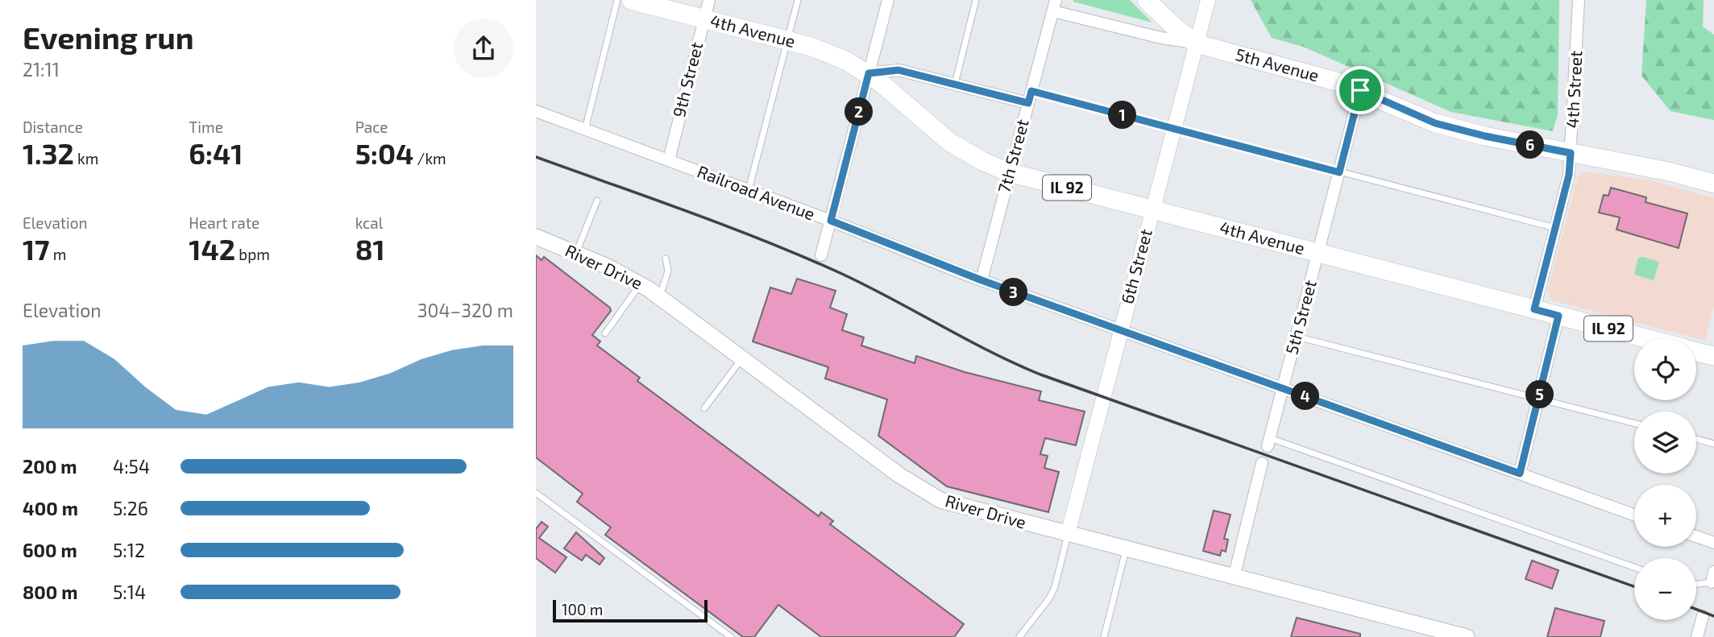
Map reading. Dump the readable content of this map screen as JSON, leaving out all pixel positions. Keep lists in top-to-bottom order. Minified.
{"streets":{"main road":["4th Avenue","5th Avenue","IL 92","River Drive"],"street":["9th Street","4th Street","7th Street","Railroad Avenue","6th Street","5th Street"]},"crossings":[["4th Avenue","9th Street"],["4th Avenue","4th Street"],["4th Avenue","7th Street"],["4th Avenue","6th Street"],["4th Avenue","5th Street"],["5th Avenue","4th Street"],["5th Avenue","7th Street"],["5th Avenue","6th Street"],["5th Avenue","5th Street"],["9th Street","Railroad Avenue"],["7th Street","Railroad Avenue"],["Railroad Avenue","6th Street"],["Railroad Avenue","5th Street"],["6th Street","River Drive"]],"scale_bar":"100 m","page":{"heading":["Evening run","21:11"],"stats":[["Distance","1.32 km"],["Time","6:41"],["Pace","5:04 /km"],["Elevation","17 m"],["Heart rate","142 bpm"],["kcal","81"]],"pins":["2","1","6","3","5","4"],"chart":["Elevation","304–320 m"],"map_buttons":["+","−"],"list":[{"name":"200 m","note":"4:54"},{"name":"400 m","note":"5:26"},{"name":"600 m","note":"5:12"},{"name":"800 m","note":"5:14"}],"scale":"100 m"}}
